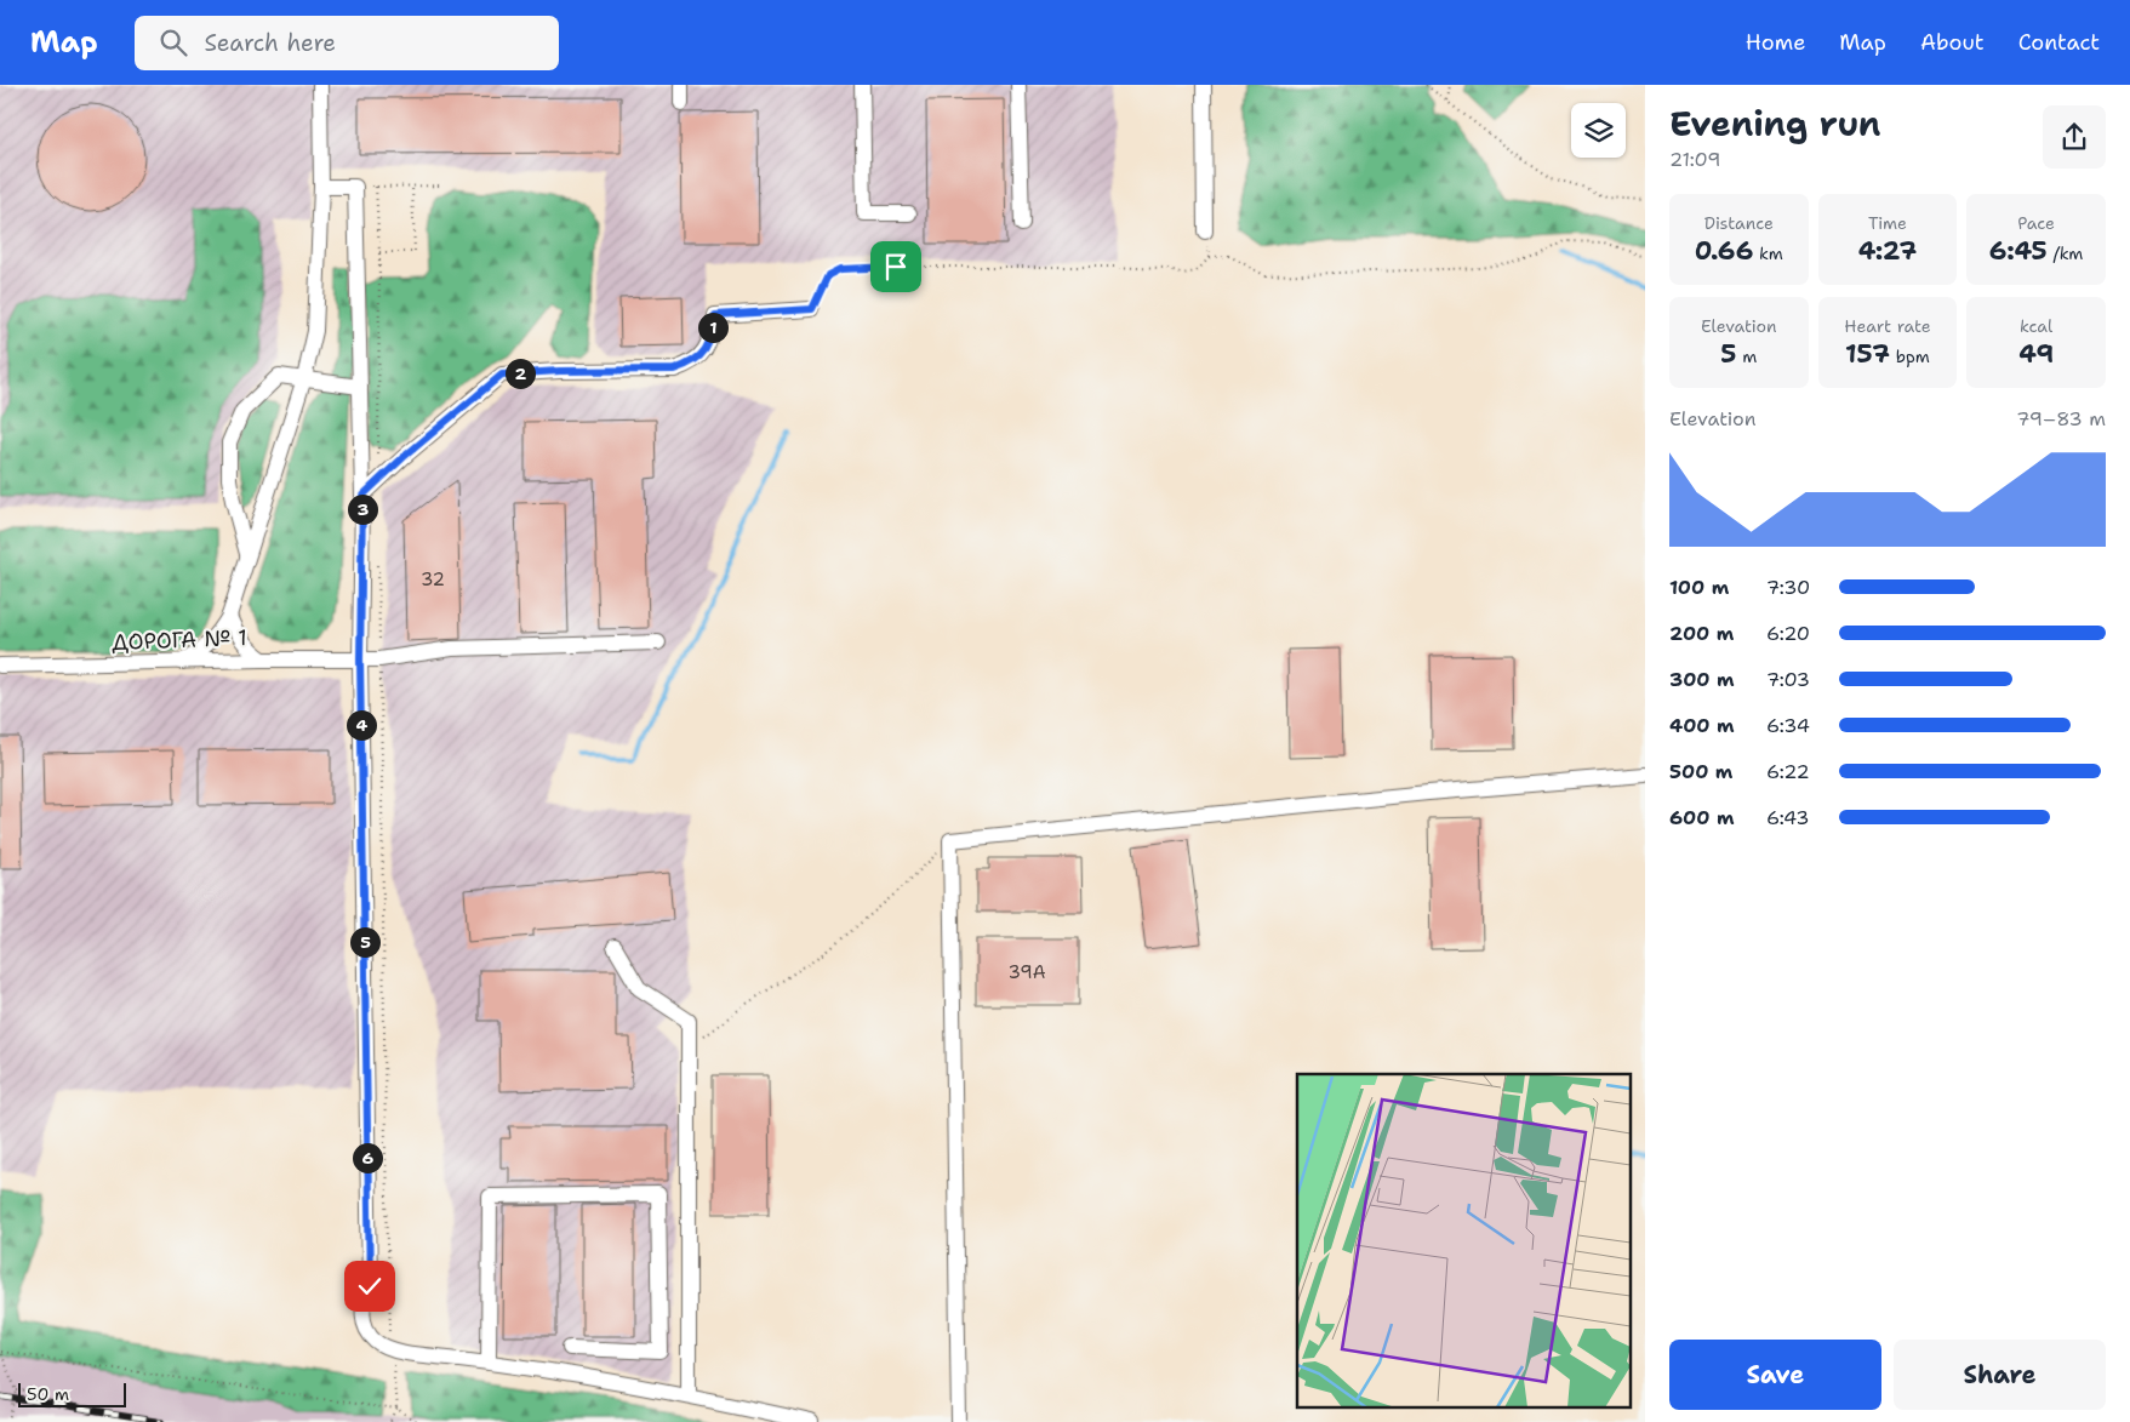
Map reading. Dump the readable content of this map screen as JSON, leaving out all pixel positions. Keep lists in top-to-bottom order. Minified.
{"streets":{"street":["ДОРОГА № 1"]},"house_numbers":["32","39А"],"scale_bar":"50 m","page":{"header":"Map","search":"Search here","nav":["Home","Map","About","Contact"],"heading":["Evening run","21:09"],"stats":[["Distance","0.66 km"],["Time","4:27"],["Pace","6:45 /km"],["Elevation","5 m"],["Heart rate","157 bpm"],["kcal","49"]],"pins":["1","2","3","4","5","6"],"chart":["Elevation","79–83 m"],"list":[{"name":"100 m","note":"7:30"},{"name":"200 m","note":"6:20"},{"name":"300 m","note":"7:03"},{"name":"400 m","note":"6:34"},{"name":"500 m","note":"6:22"},{"name":"600 m","note":"6:43"}],"buttons":["Save","Share"],"scale":"50 m"}}
